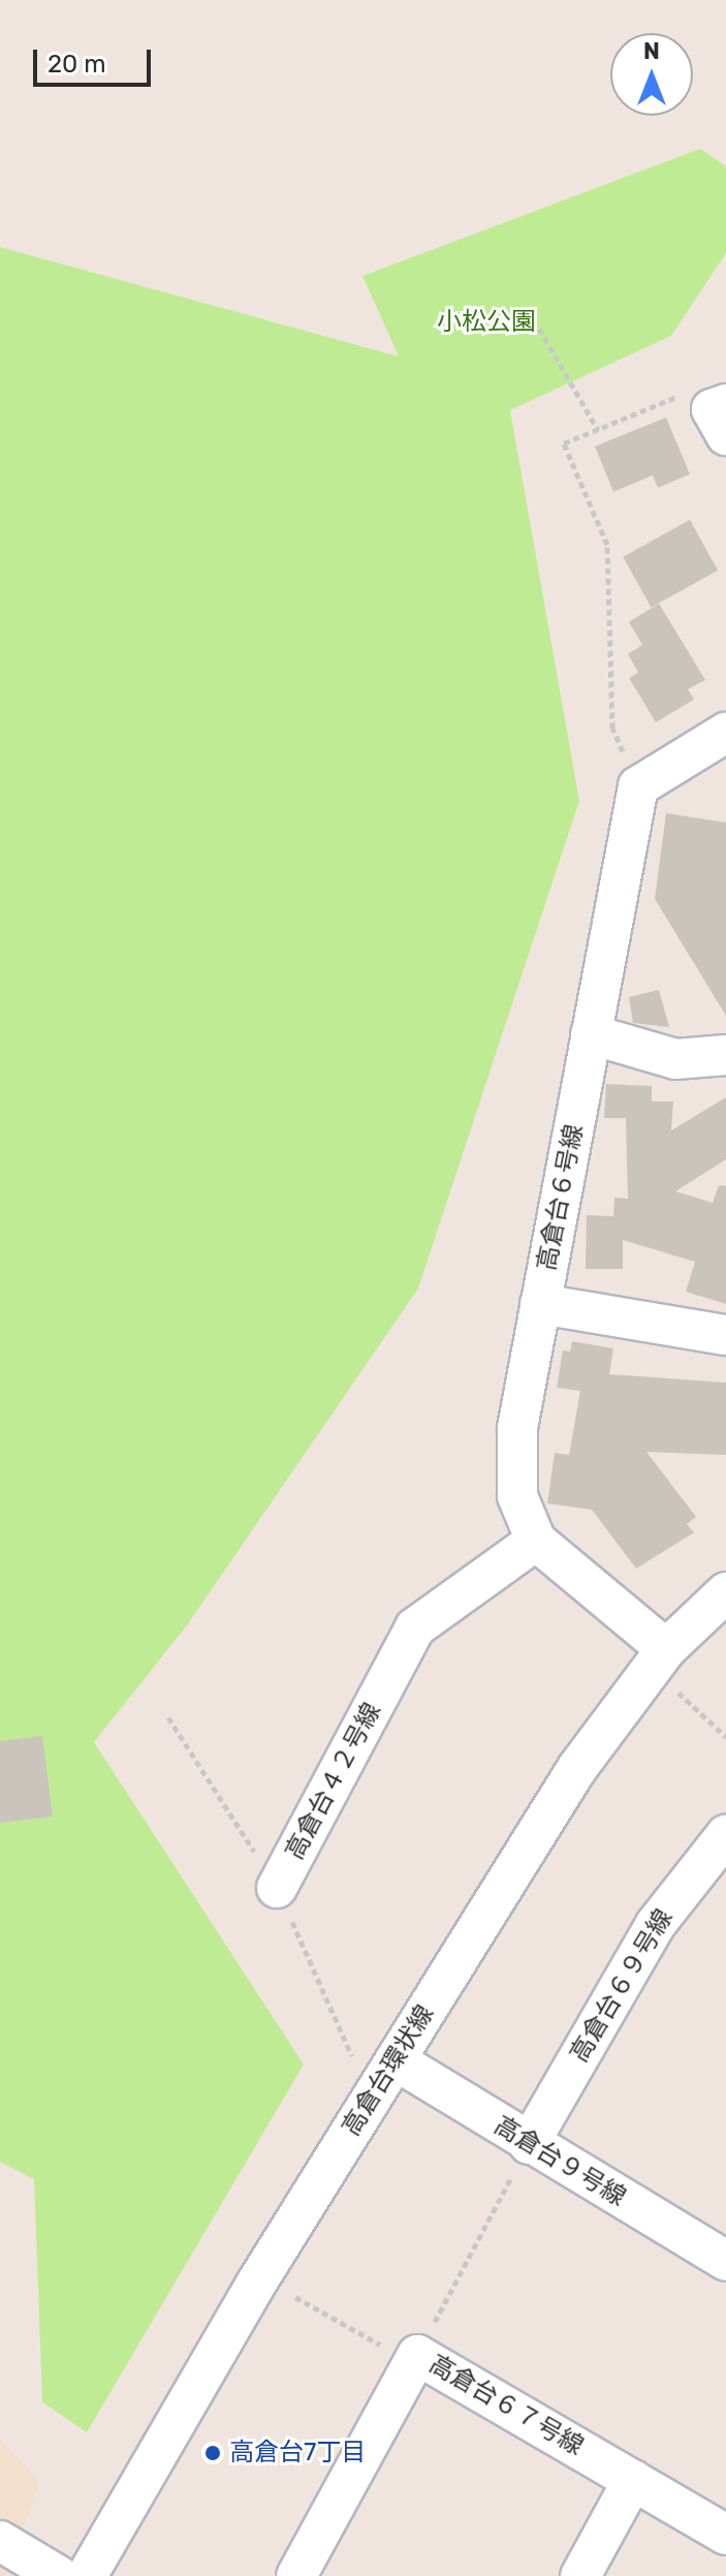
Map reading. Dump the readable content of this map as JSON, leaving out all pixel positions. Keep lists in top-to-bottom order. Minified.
{"streets":{"street":["高倉台６号線","高倉台４２号線","高倉台６９号線","高倉台環状線","高倉台９号線","高倉台６７号線"]},"crossings":[["高倉台６号線","高倉台４２号線"],["高倉台６号線","高倉台環状線"],["高倉台６９号線","高倉台９号線"],["高倉台環状線","高倉台９号線"]],"parks":["小松公園"],"places":["高倉台7丁目"],"scale_bar":"20 m","north":"top"}
